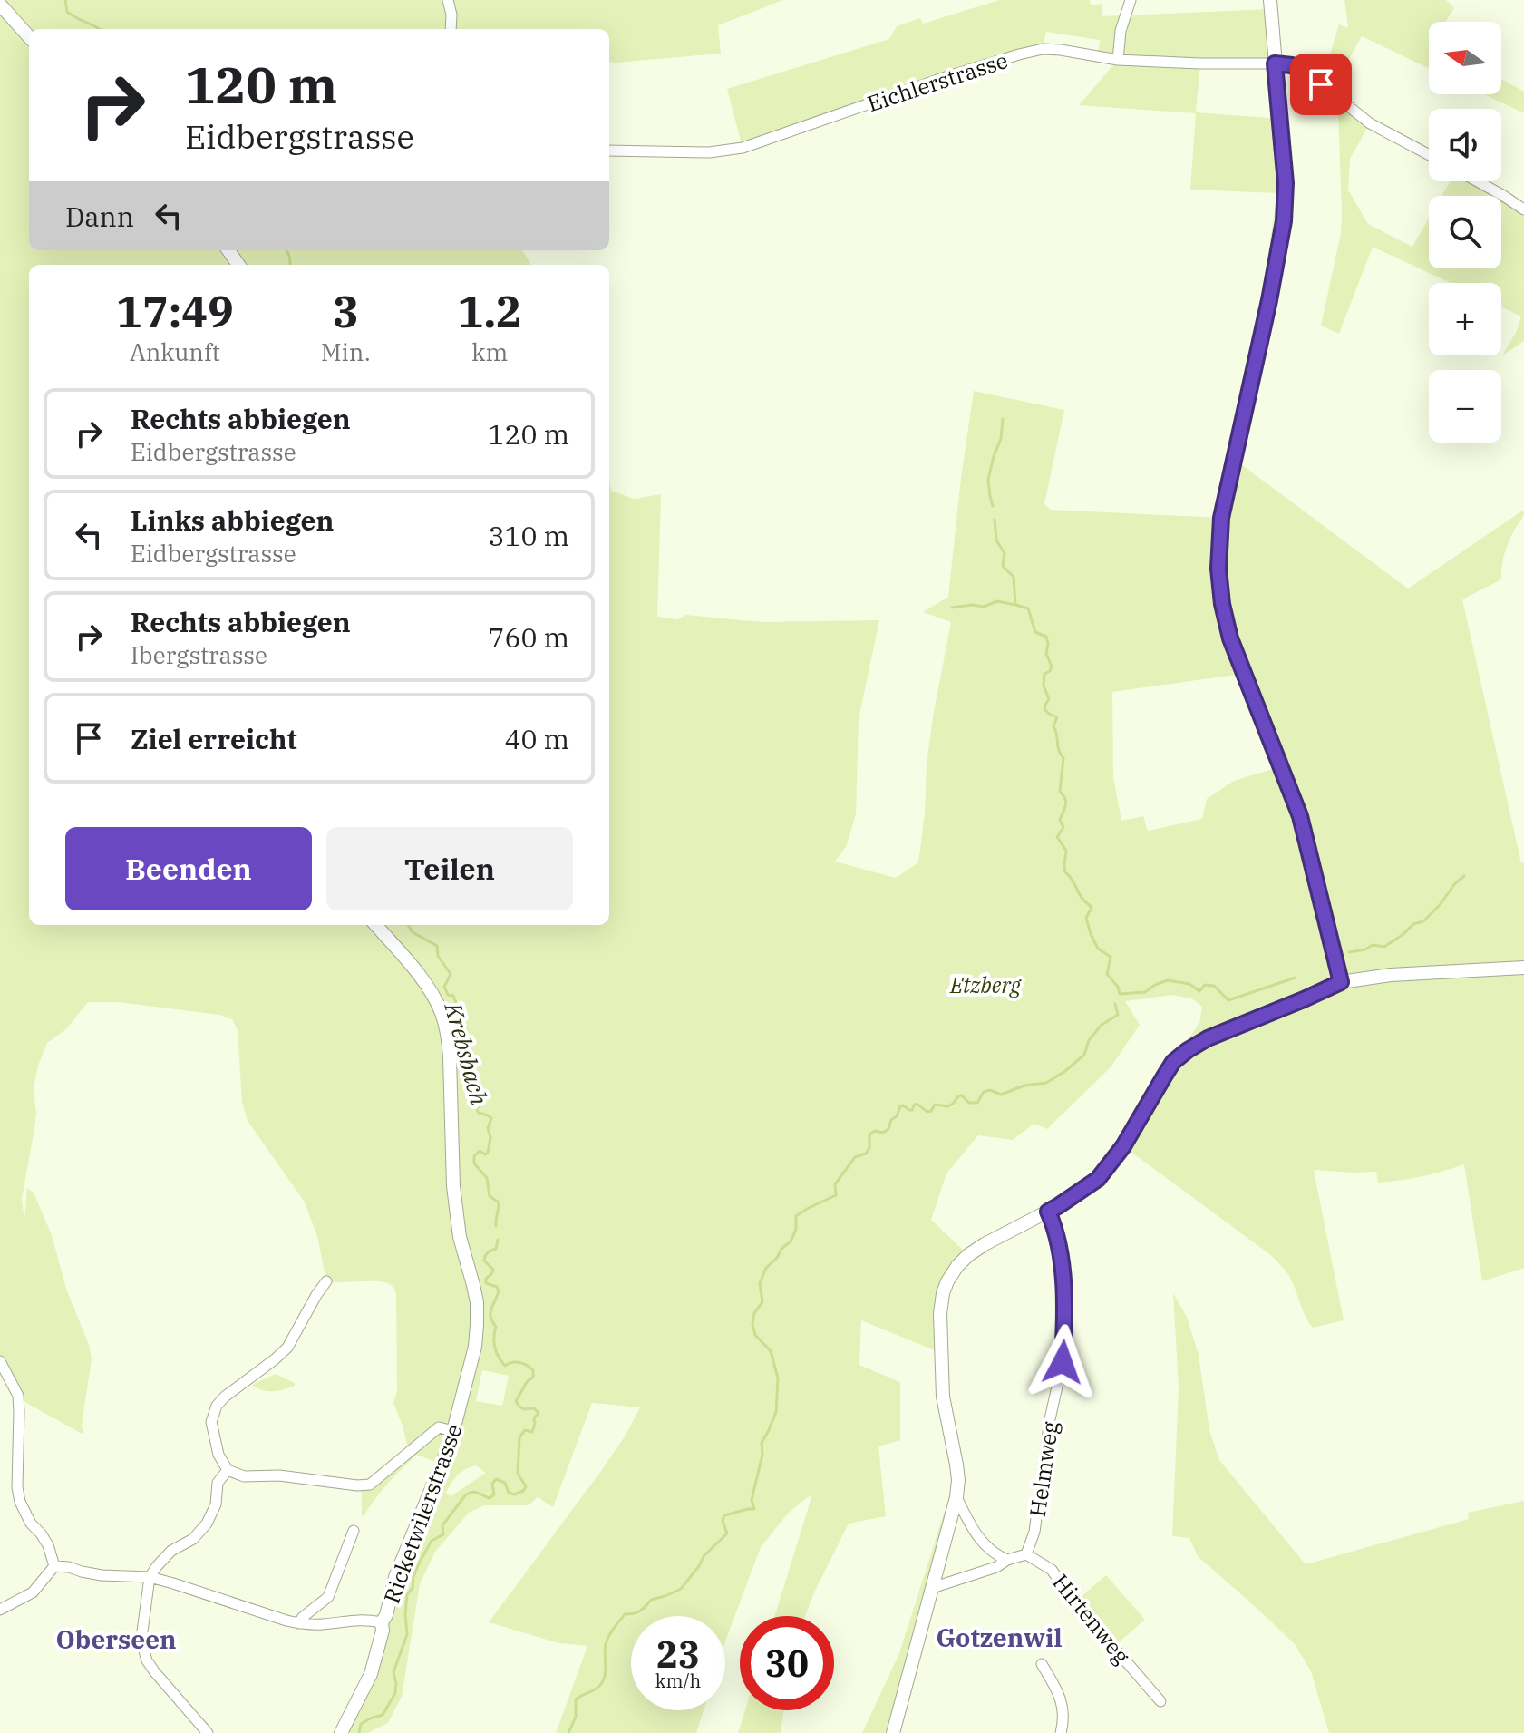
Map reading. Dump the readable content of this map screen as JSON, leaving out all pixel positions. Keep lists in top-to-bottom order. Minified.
{"streets":{"street":["Eichlerstrasse","Helmweg","Ricketwilerstrasse","Hirtenweg"]},"crossings":[["Helmweg","Hirtenweg"]],"districts":["Gotzenwil","Oberseen"],"water":["Krebsbach"],"parks":["Etzberg"],"north":"left","page":{"map_buttons":["+","−"],"turn":["120 m","Eidbergstrasse"],"then":"Dann","eta":["17:49","Ankunft","3","Min.","1.2","km"],"list":[{"name":"Rechts abbiegen","note":"Eidbergstrasse","value":"120 m"},{"name":"Links abbiegen","note":"Eidbergstrasse","value":"310 m"},{"name":"Rechts abbiegen","note":"Ibergstrasse","value":"760 m"},{"name":"Ziel erreicht","value":"40 m"}],"buttons":["Beenden","Teilen"],"speed":"23 km/h","limit":"30"}}
